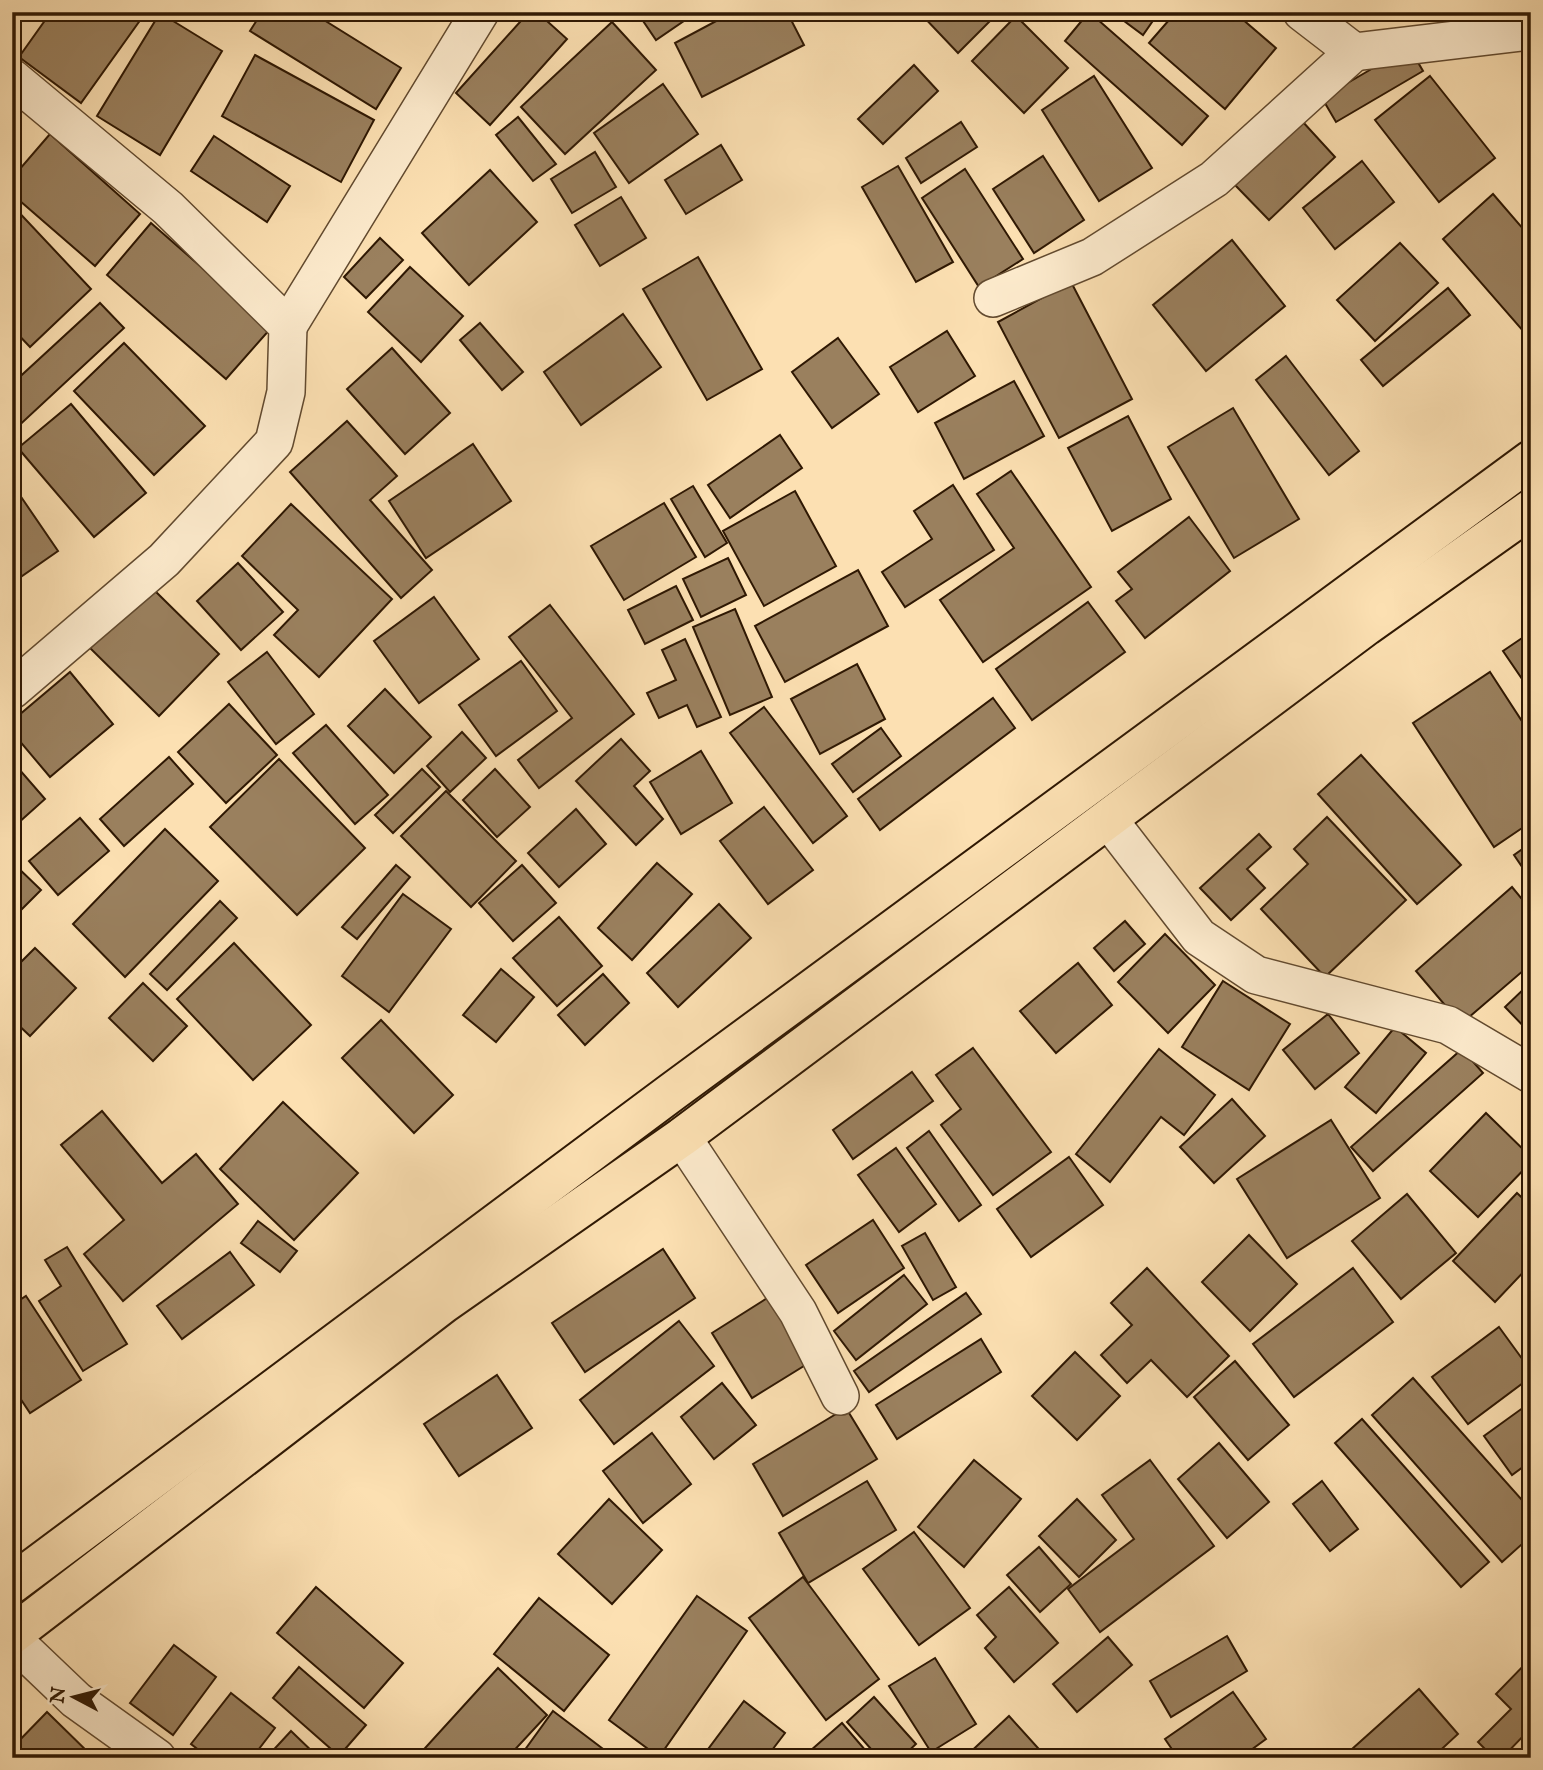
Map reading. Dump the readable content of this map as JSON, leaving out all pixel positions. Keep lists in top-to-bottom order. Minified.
{"north":"left"}
